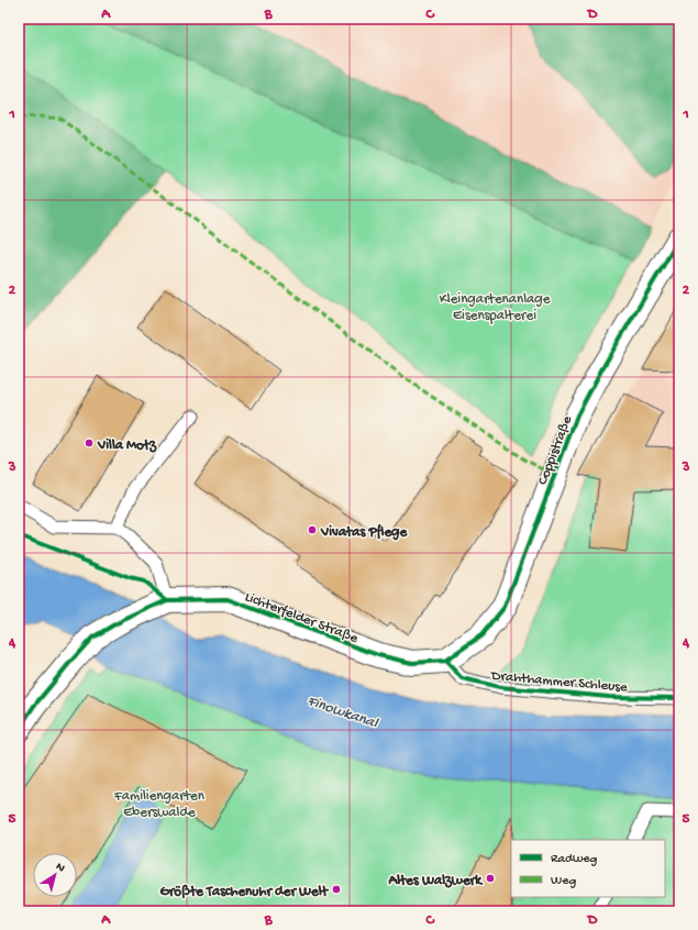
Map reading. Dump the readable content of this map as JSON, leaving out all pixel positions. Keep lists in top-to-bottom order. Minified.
{"streets":{"main road":["Coppistraße","Lichterfelder Straße"],"lane":["Drahthammer Schleuse"]},"crossings":[["Coppistraße","Lichterfelder Straße"],["Coppistraße","Drahthammer Schleuse"],["Lichterfelder Straße","Drahthammer Schleuse"]],"water":["Finowkanal"],"parks":["Kleingartenanlage Eisenspalterei","Familiengarten Eberswalde"],"places":["Villa Motz","Vivatas Pflege","Altes Walzwerk","Größte Taschenuhr der Welt"],"legend":["Radweg","Weg"],"north":"top right","grid":{"columns":["A","B","C","D"],"rows":["1","2","3","4","5"]}}
